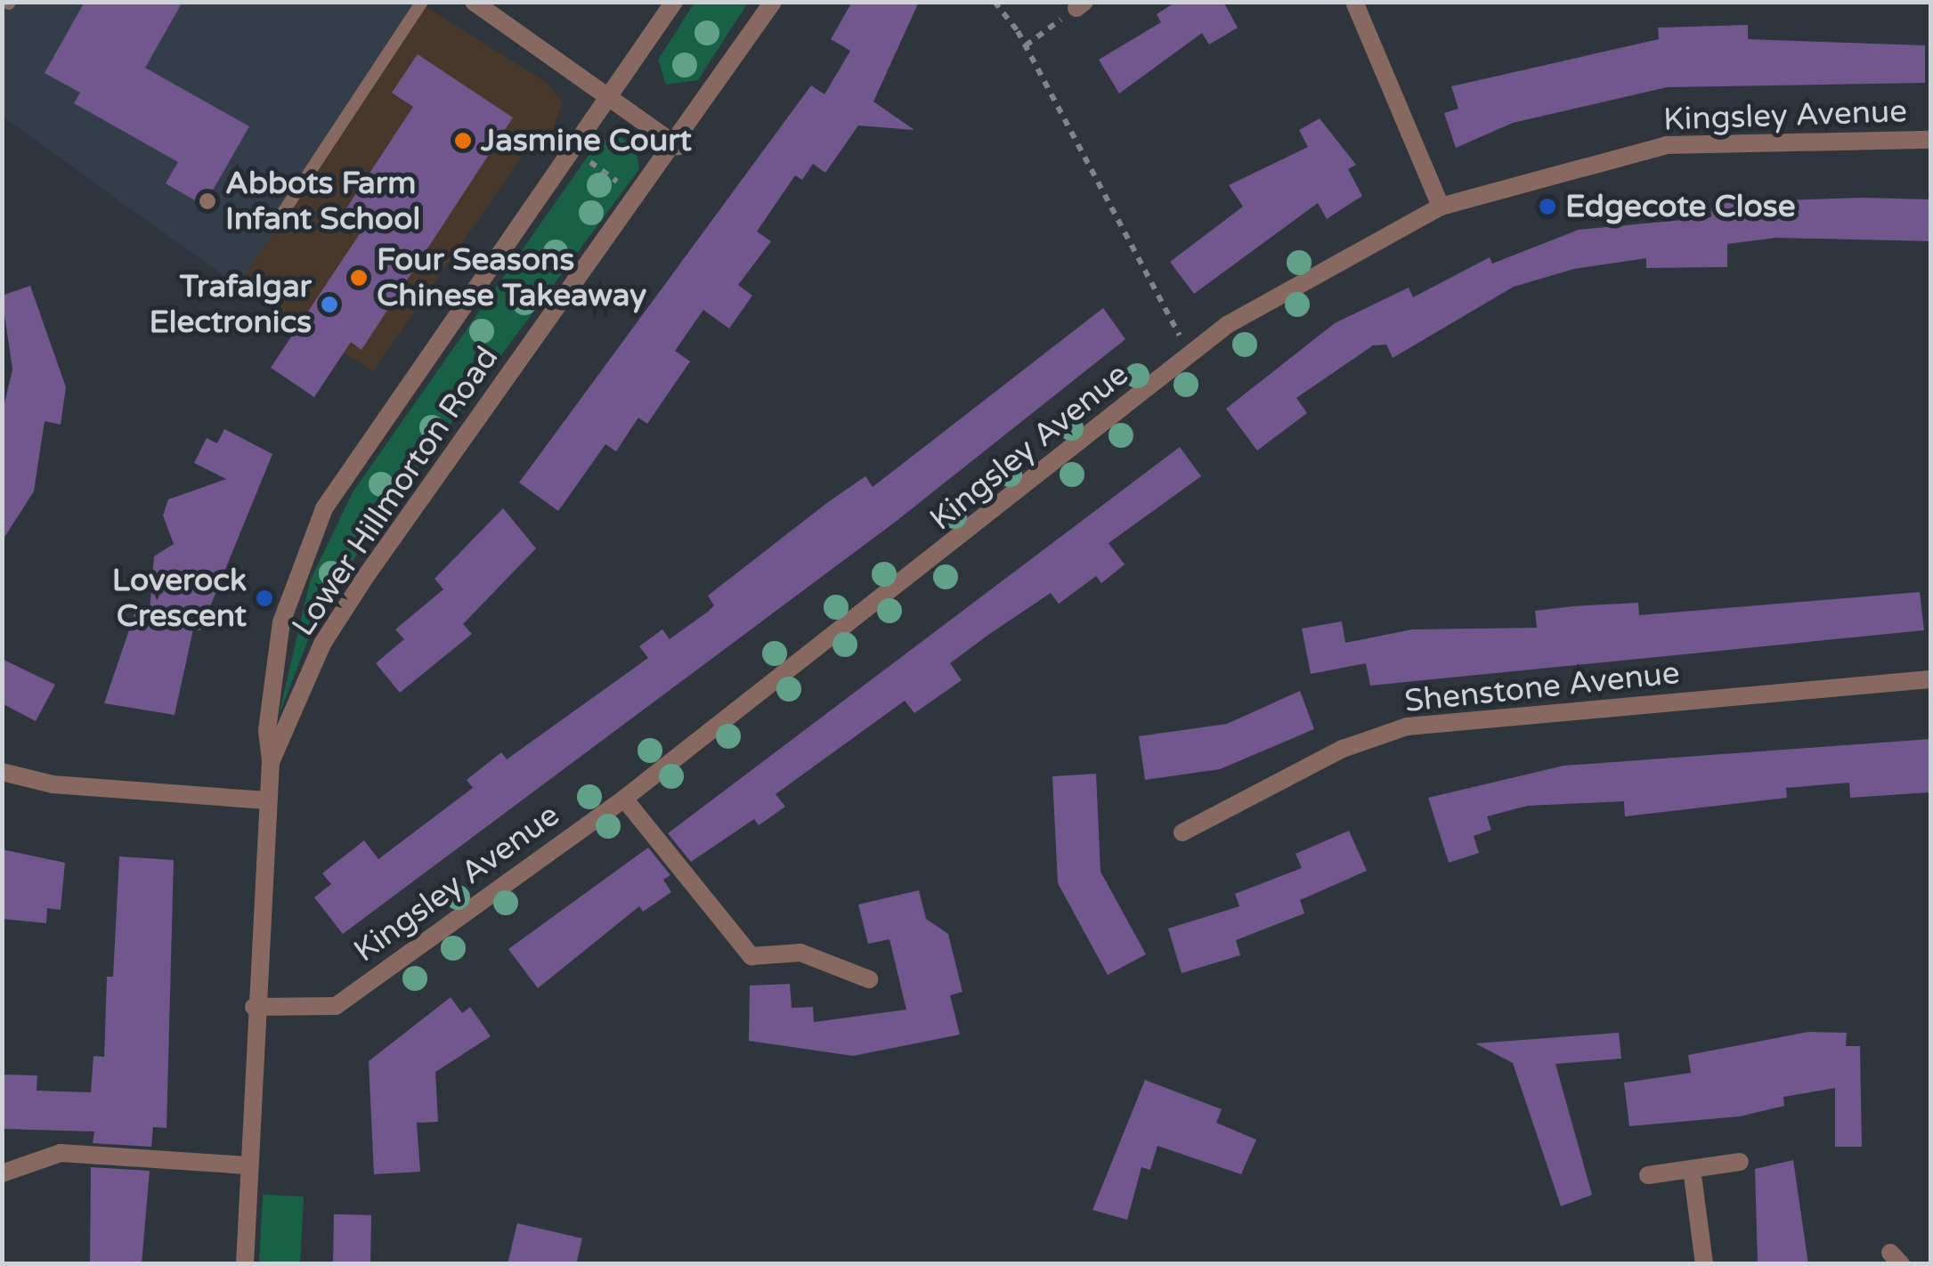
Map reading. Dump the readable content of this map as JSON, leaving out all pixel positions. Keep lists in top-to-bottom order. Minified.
{"streets":{"street":["Kingsley Avenue","Lower Hillmorton Road","Shenstone Avenue"]},"crossings":[["Kingsley Avenue","Lower Hillmorton Road"]],"places":["Jasmine Court","Abbots Farm Infant School","Edgecote Close","Four Seasons Chinese Takeaway","Trafalgar Electronics","Loverock Crescent"]}
